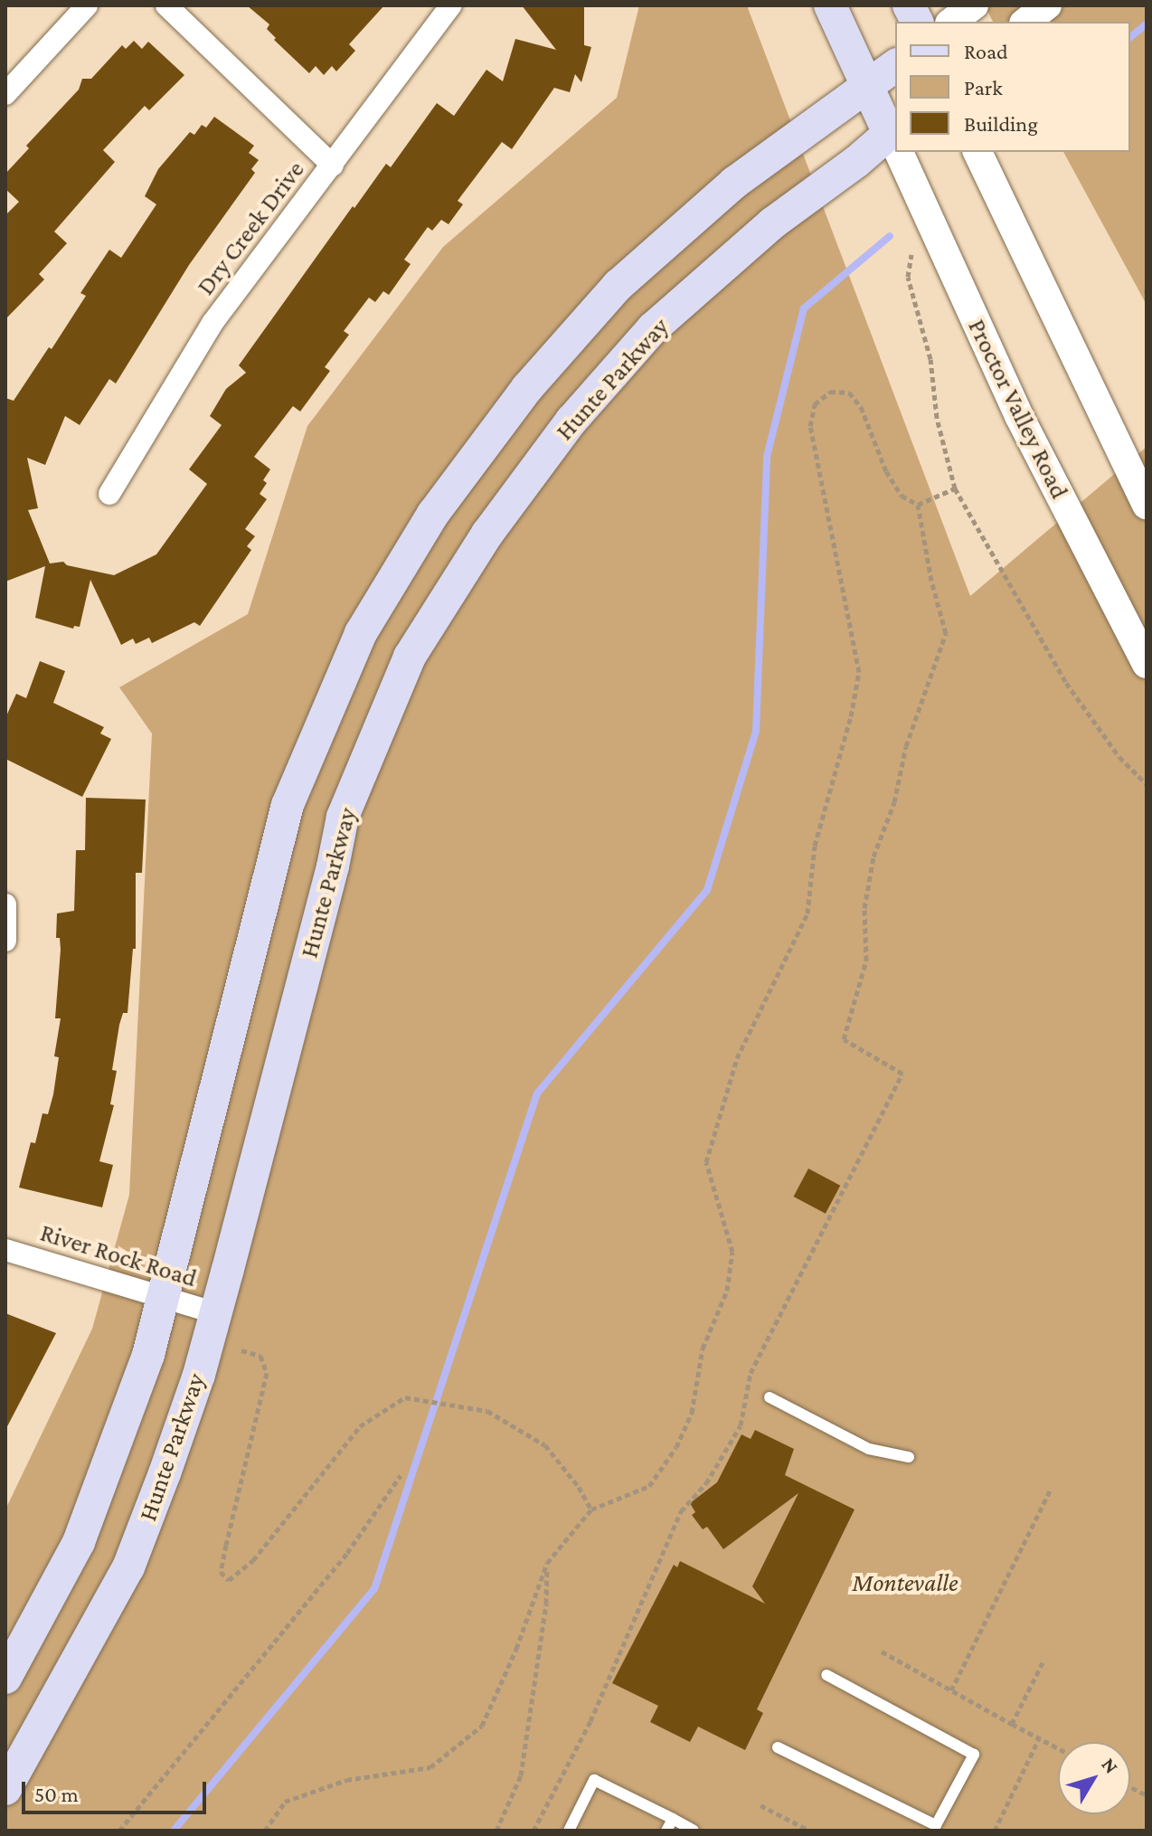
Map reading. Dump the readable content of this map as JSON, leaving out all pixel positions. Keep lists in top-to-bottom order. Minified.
{"streets":{"main road":["Hunte Parkway","Proctor Valley Road"],"street":["Dry Creek Drive","River Rock Road"]},"crossings":[["Hunte Parkway","Proctor Valley Road"],["Hunte Parkway","River Rock Road"]],"parks":["Montevalle"],"legend":["Road","Park","Building"],"scale_bar":"50 m","north":"top right"}
